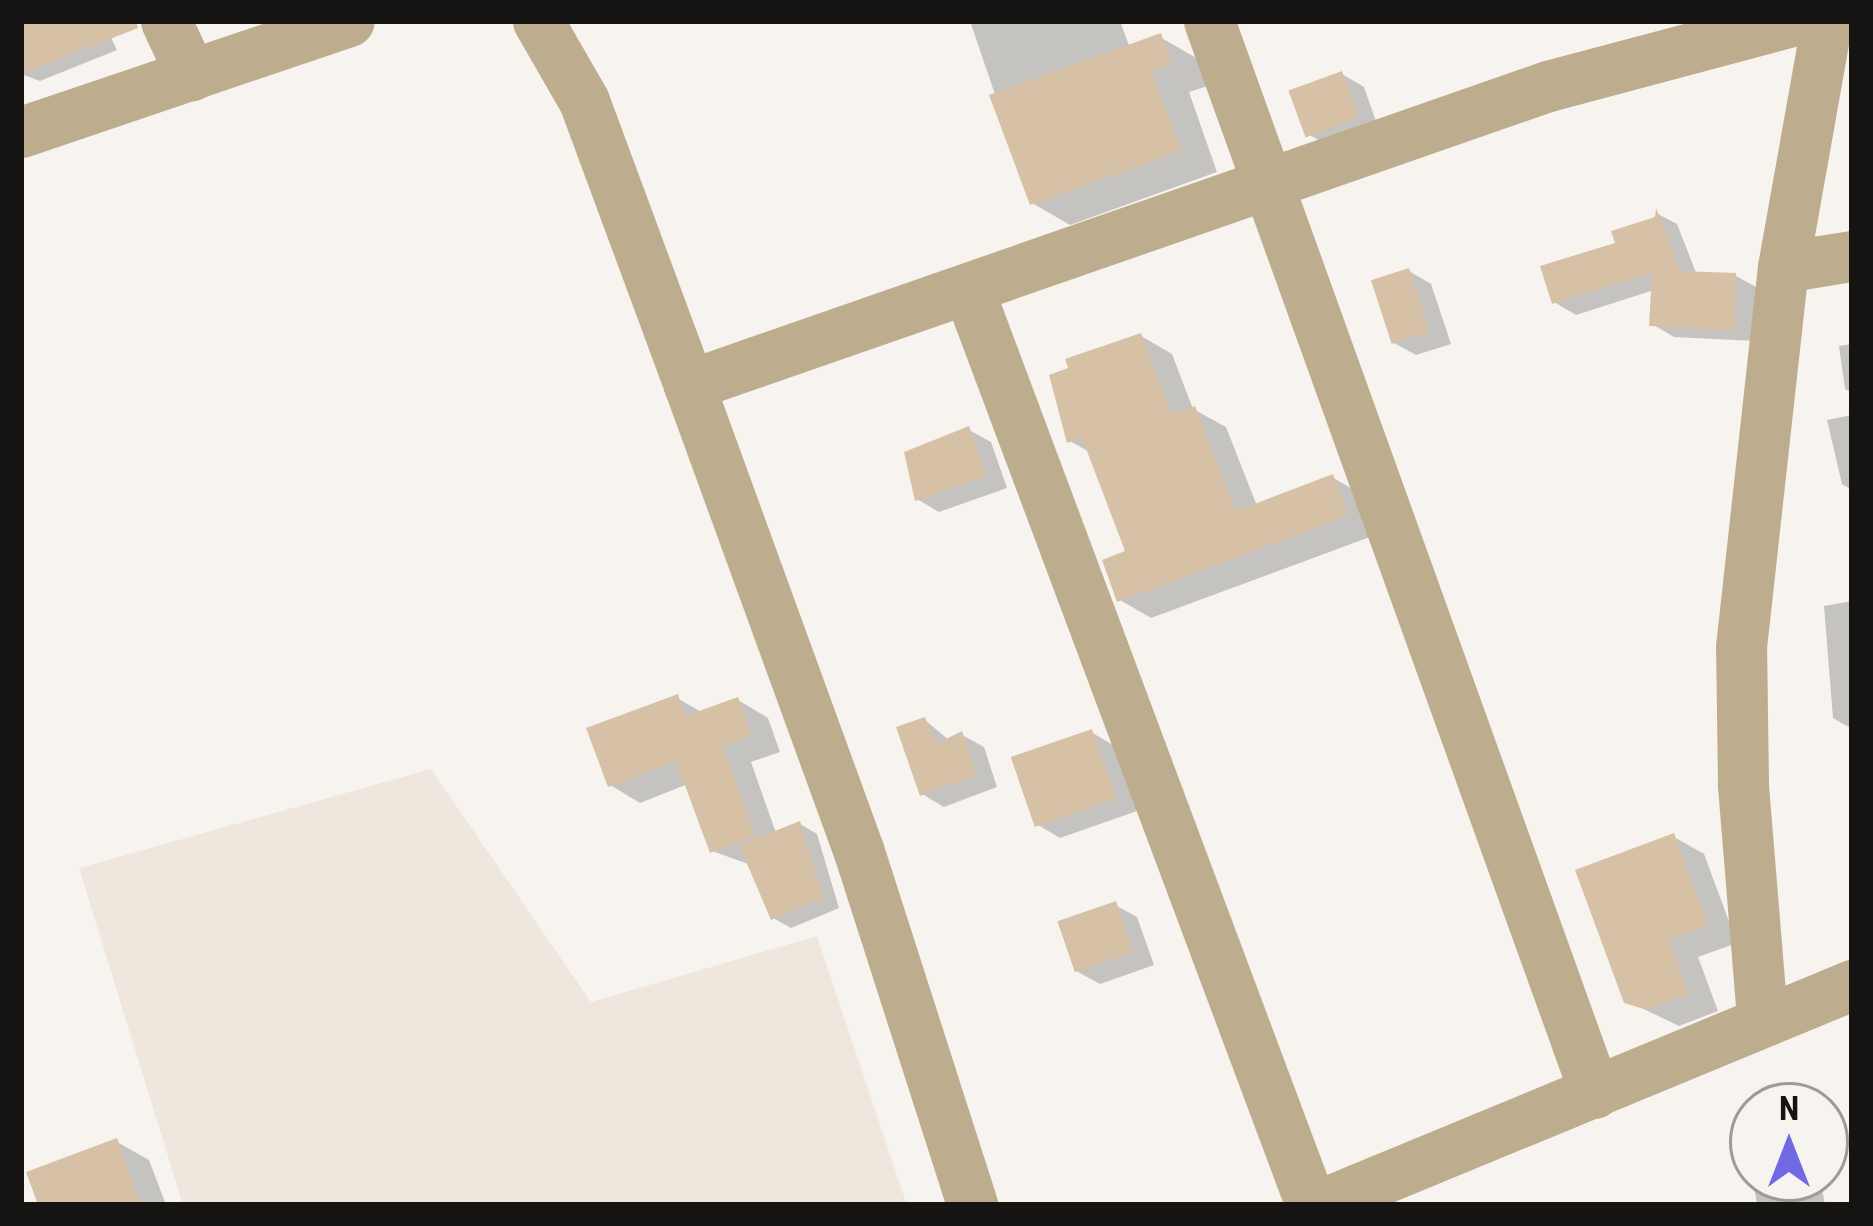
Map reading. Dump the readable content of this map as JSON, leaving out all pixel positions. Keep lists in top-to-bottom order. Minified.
{"north":"top"}
